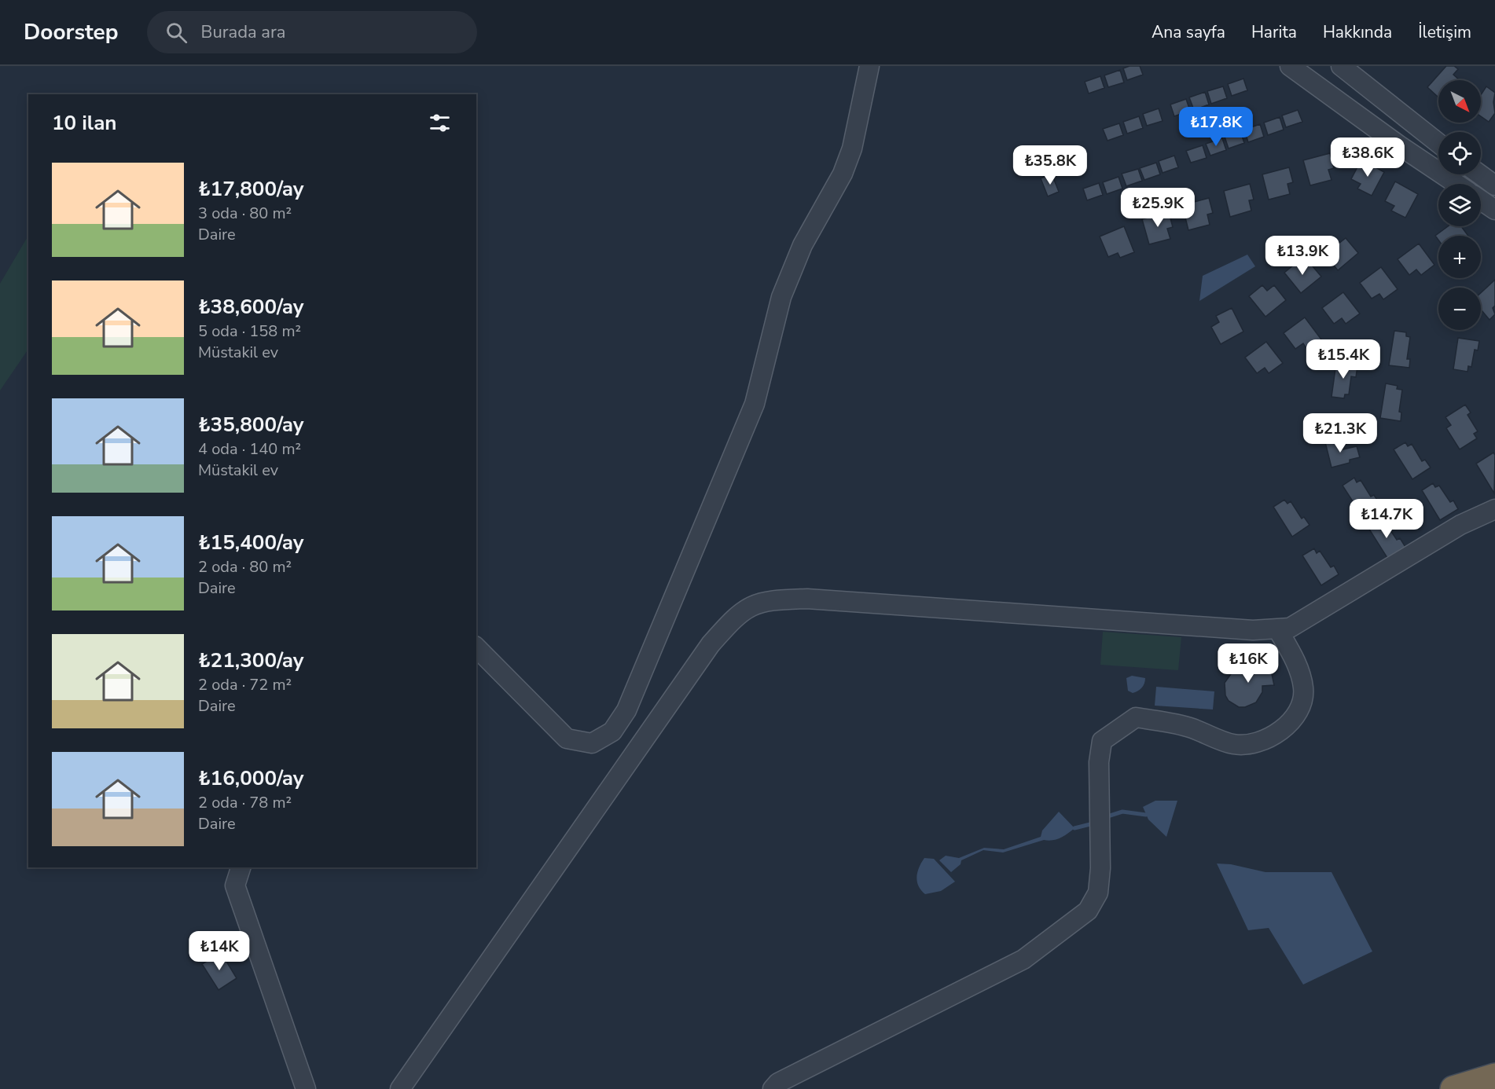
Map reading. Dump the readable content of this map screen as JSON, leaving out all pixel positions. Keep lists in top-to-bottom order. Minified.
{"north":"bottom right","page":{"header":"Doorstep","search":"Burada ara","nav":["Ana sayfa","Harita","Hakkında","İletişim"],"map_buttons":["+","−"],"heading":"10 ilan","price":["₺17.8K","₺38.6K","₺35.8K","₺25.9K","₺13.9K","₺15.4K","₺21.3K","₺14.7K","₺16K","₺14K"],"list":[{"name":"₺17,800/ay","note":"3 oda · 80 m² · Daire"},{"name":"₺38,600/ay","note":"5 oda · 158 m² · Müstakil ev"},{"name":"₺35,800/ay","note":"4 oda · 140 m² · Müstakil ev"},{"name":"₺15,400/ay","note":"2 oda · 80 m² · Daire"},{"name":"₺21,300/ay","note":"2 oda · 72 m² · Daire"},{"name":"₺16,000/ay","note":"2 oda · 78 m² · Daire"}]}}
